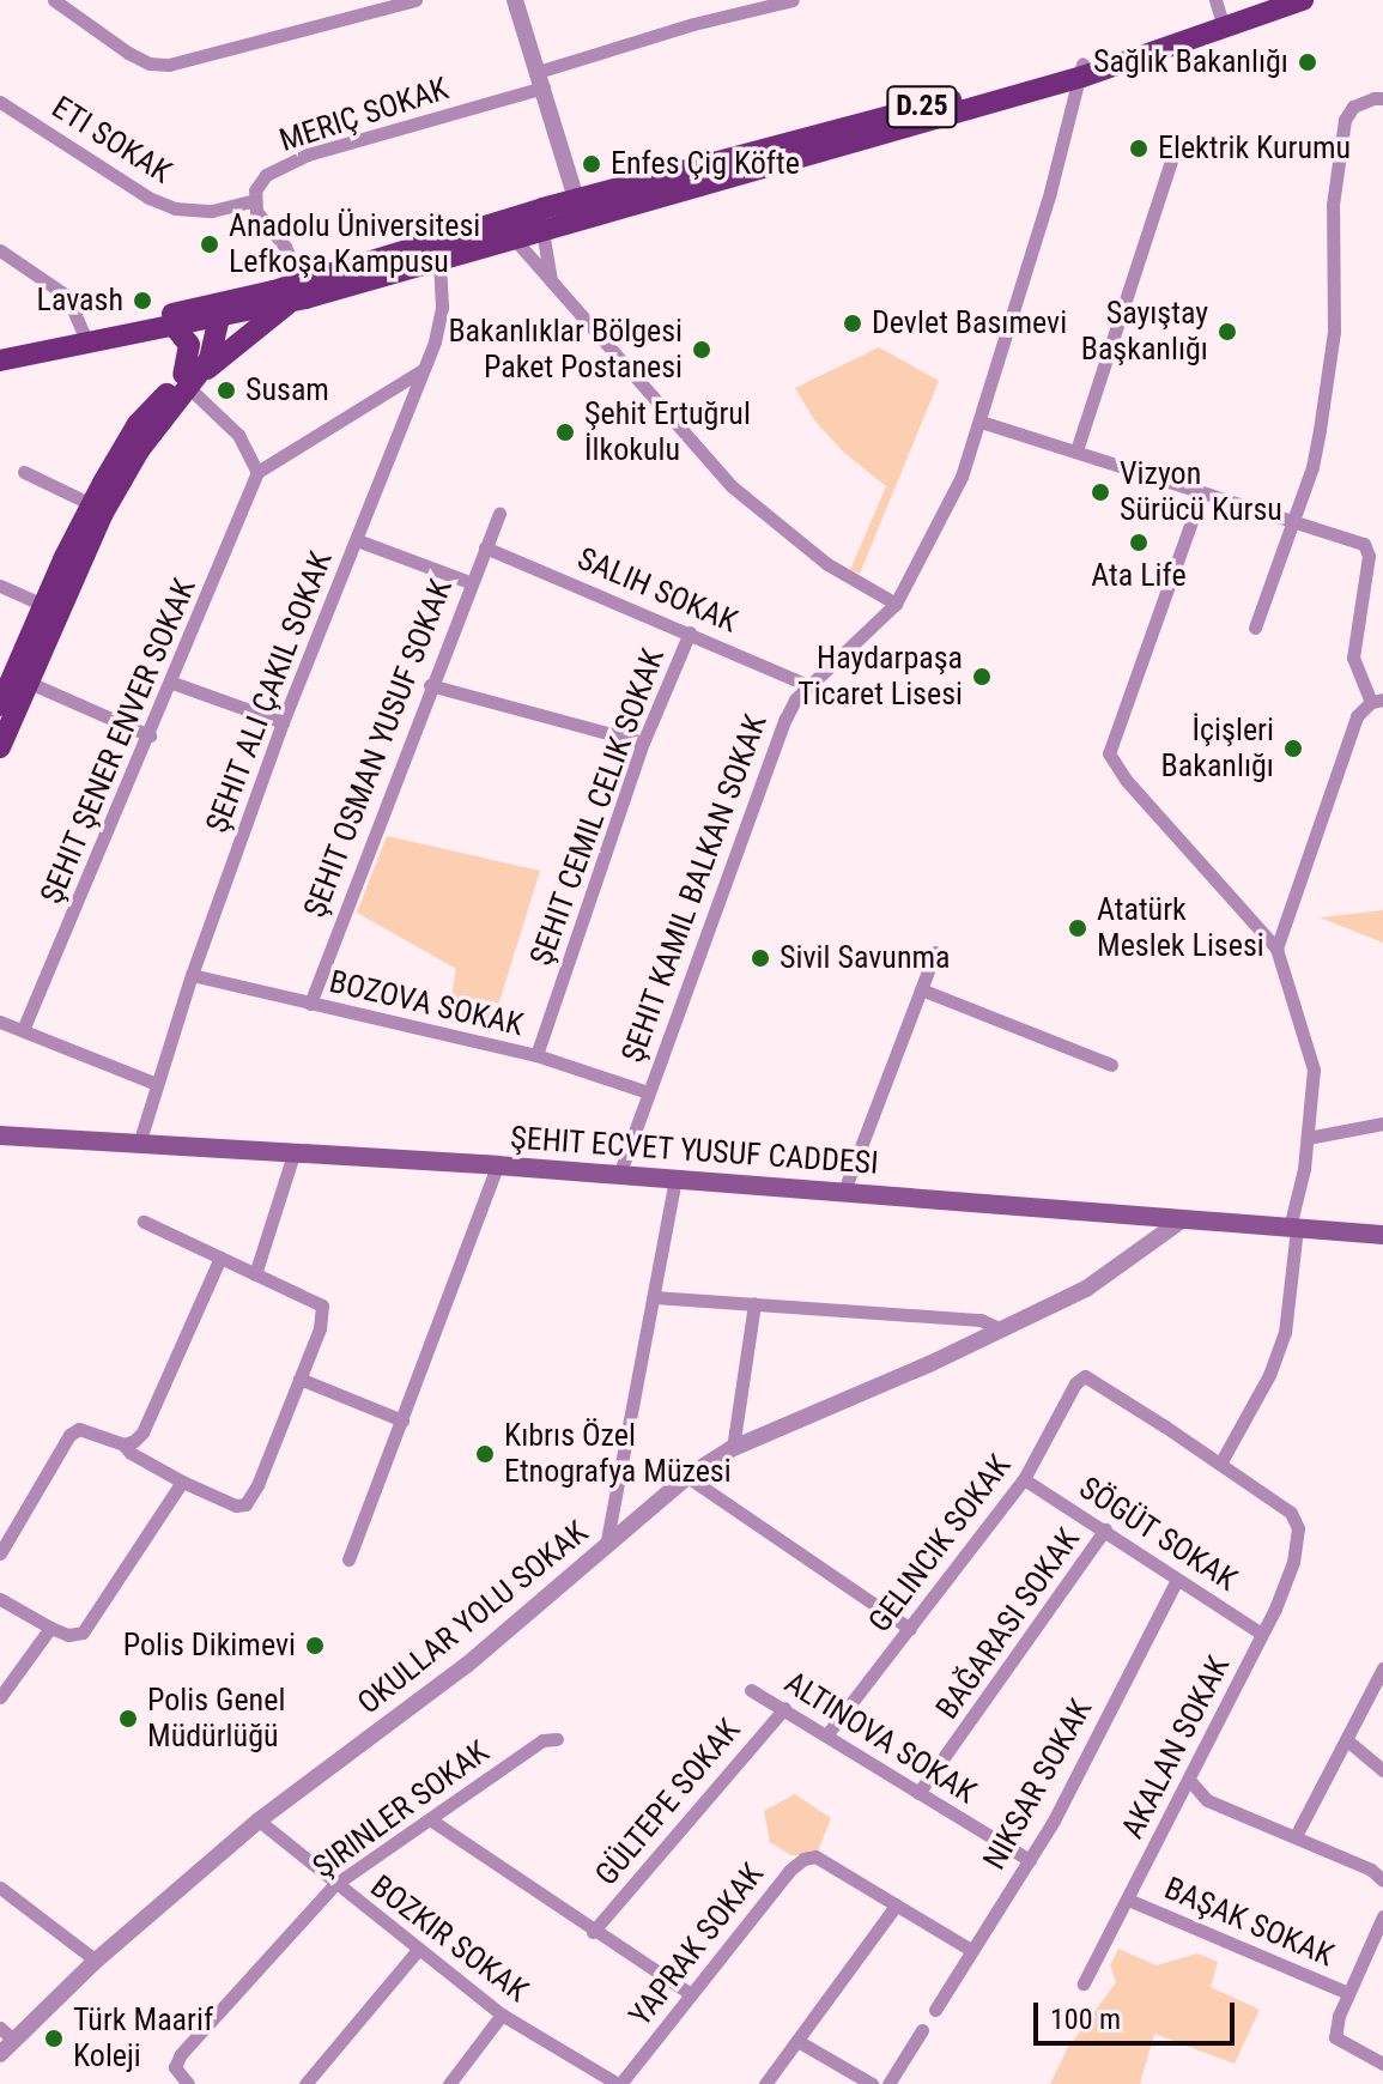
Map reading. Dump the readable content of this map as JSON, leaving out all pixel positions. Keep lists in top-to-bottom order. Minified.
{"streets":{"main road":["D.25","ŞEHIT ECVET YUSUF CADDESI"],"street":["MERIÇ SOKAK","ETI SOKAK","SALIH SOKAK","ŞEHIT ŞENER ENVER SOKAK","ŞEHIT OSMAN YUSUF SOKAK","ŞEHIT CEMIL CELIK SOKAK","ŞEHIT KAMIL BALKAN SOKAK","BOZOVA SOKAK","SÖGÜT SOKAK","GELINCIK SOKAK","OKULLAR YOLU SOKAK","AKALAN SOKAK","NIKSAR SOKAK","GÜLTEPE SOKAK","ŞIRINLER SOKAK","BAŞAK SOKAK","YAPRAK SOKAK"]},"crossings":[["D.25","ŞEHIT KAMIL BALKAN SOKAK"],["MERIÇ SOKAK","ETI SOKAK"],["SALIH SOKAK","ŞEHIT OSMAN YUSUF SOKAK"],["SALIH SOKAK","ŞEHIT CEMIL CELIK SOKAK"],["SALIH SOKAK","ŞEHIT KAMIL BALKAN SOKAK"],["ŞEHIT OSMAN YUSUF SOKAK","BOZOVA SOKAK"],["ŞEHIT CEMIL CELIK SOKAK","BOZOVA SOKAK"],["ŞEHIT KAMIL BALKAN SOKAK","BOZOVA SOKAK"],["ŞEHIT KAMIL BALKAN SOKAK","ŞEHIT ECVET YUSUF CADDESI"],["ŞEHIT ECVET YUSUF CADDESI","OKULLAR YOLU SOKAK"],["SÖGÜT SOKAK","GELINCIK SOKAK"],["SÖGÜT SOKAK","AKALAN SOKAK"],["SÖGÜT SOKAK","NIKSAR SOKAK"],["GELINCIK SOKAK","AKALAN SOKAK"],["AKALAN SOKAK","BAŞAK SOKAK"],["NIKSAR SOKAK","YAPRAK SOKAK"]],"places":["Sağlık Bakanlığı","Elektrik Kurumu","Enfes Çig Köfte","Anadolu Üniversitesi Lefkoşa Kampusu","Lavash","Devlet Basımevi","Sayıştay Başkanlığı","Bakanlıklar Bölgesi Paket Postanesi","Susam","Şehit Ertuğrul İlkokulu","Vizyon Sürücü Kursu","Ata Life","Haydarpaşa Ticaret Lisesi","İçişleri Bakanlığı","Atatürk Meslek Lisesi","Sivil Savunma","Kıbrıs Özel Etnografya Müzesi","Polis Dikimevi","Polis Genel Müdürlüğü","Türk Maarif Koleji"],"scale_bar":"100 m"}
